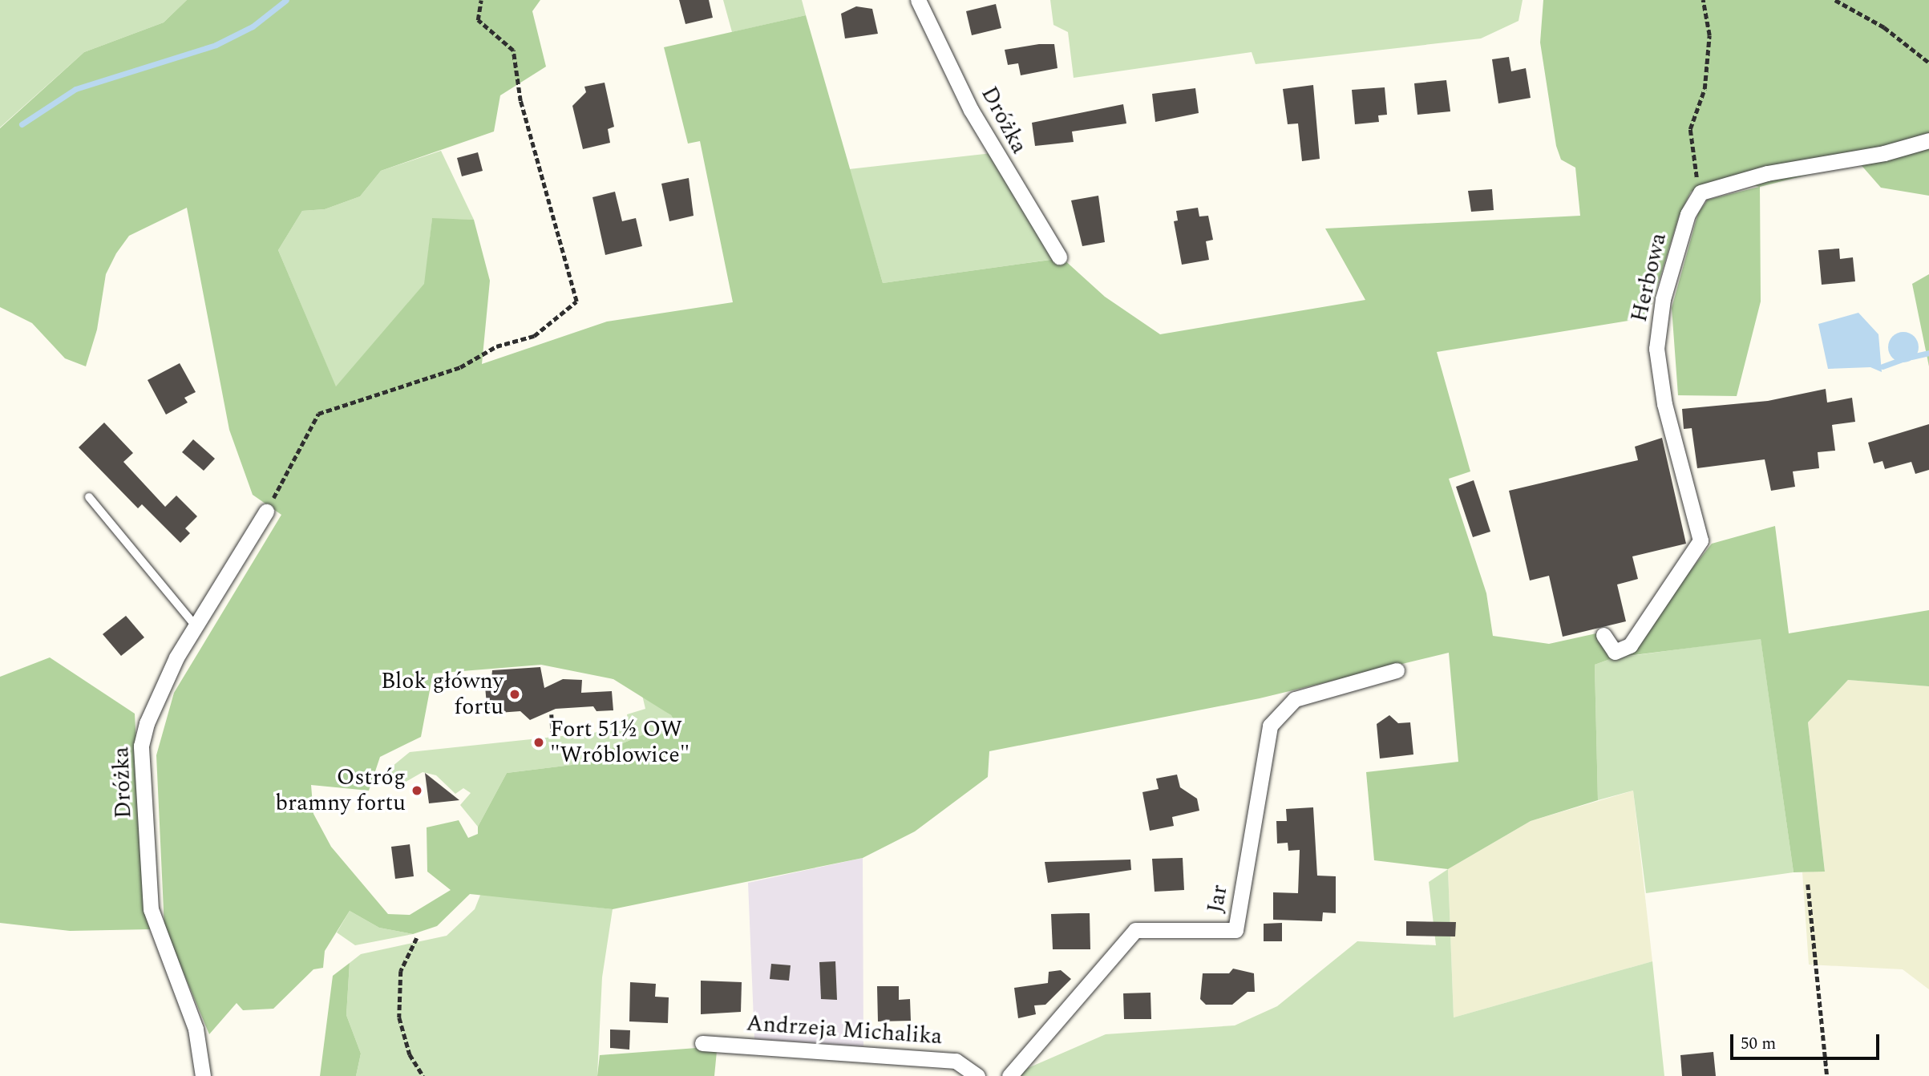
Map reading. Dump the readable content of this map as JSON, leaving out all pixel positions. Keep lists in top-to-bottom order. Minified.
{"streets":{"street":["Dróżka","Herbowa","Jar","Andrzeja Michalika"]},"places":["Blok główny fortu","Fort 51½ OW \"Wróblowice\"","Ostróg bramny fortu"],"scale_bar":"50 m"}
